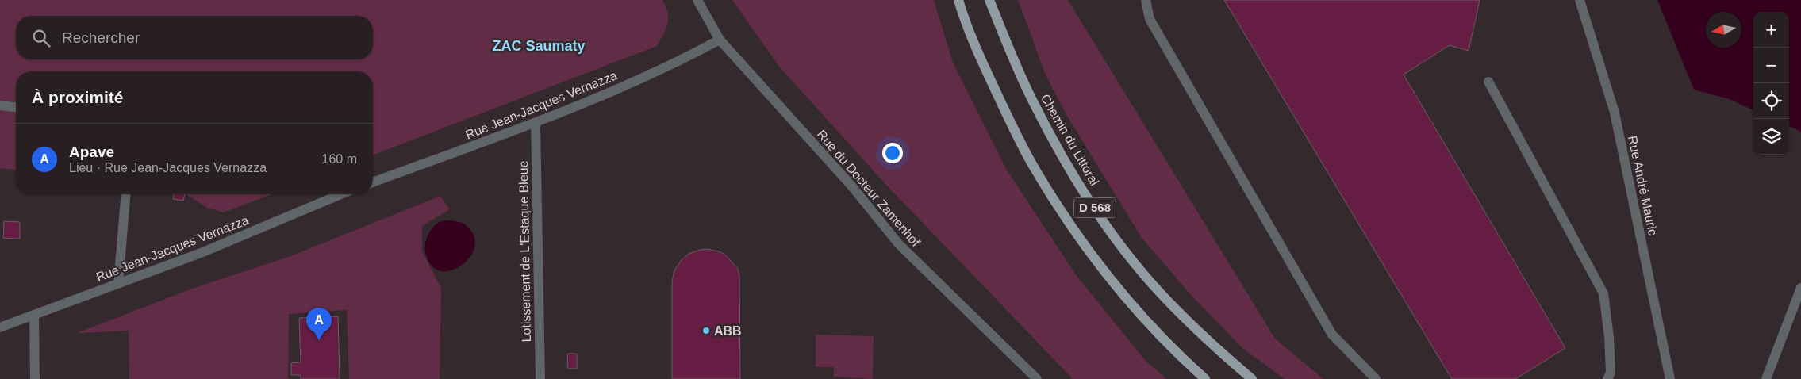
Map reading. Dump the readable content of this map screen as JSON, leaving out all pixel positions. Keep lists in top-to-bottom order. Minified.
{"streets":{"main road":["Chemin du Littoral","D 568"],"street":["Rue Jean-Jacques Vernazza","Rue André Mauric","Rue du Docteur Zamenhof","Lotissement de L'Estaque Bleue"]},"crossings":[["Rue Jean-Jacques Vernazza","Rue du Docteur Zamenhof"],["Rue Jean-Jacques Vernazza","Lotissement de L'Estaque Bleue"]],"districts":["ZAC Saumaty"],"places":["ABB"],"north":"left","page":{"map_buttons":["+","−"],"search":"Rechercher","heading":"À proximité","list":[{"mark":"A","name":"Apave","note":"Lieu · Rue Jean-Jacques Vernazza","value":"160 m"}],"pins":"A"}}
